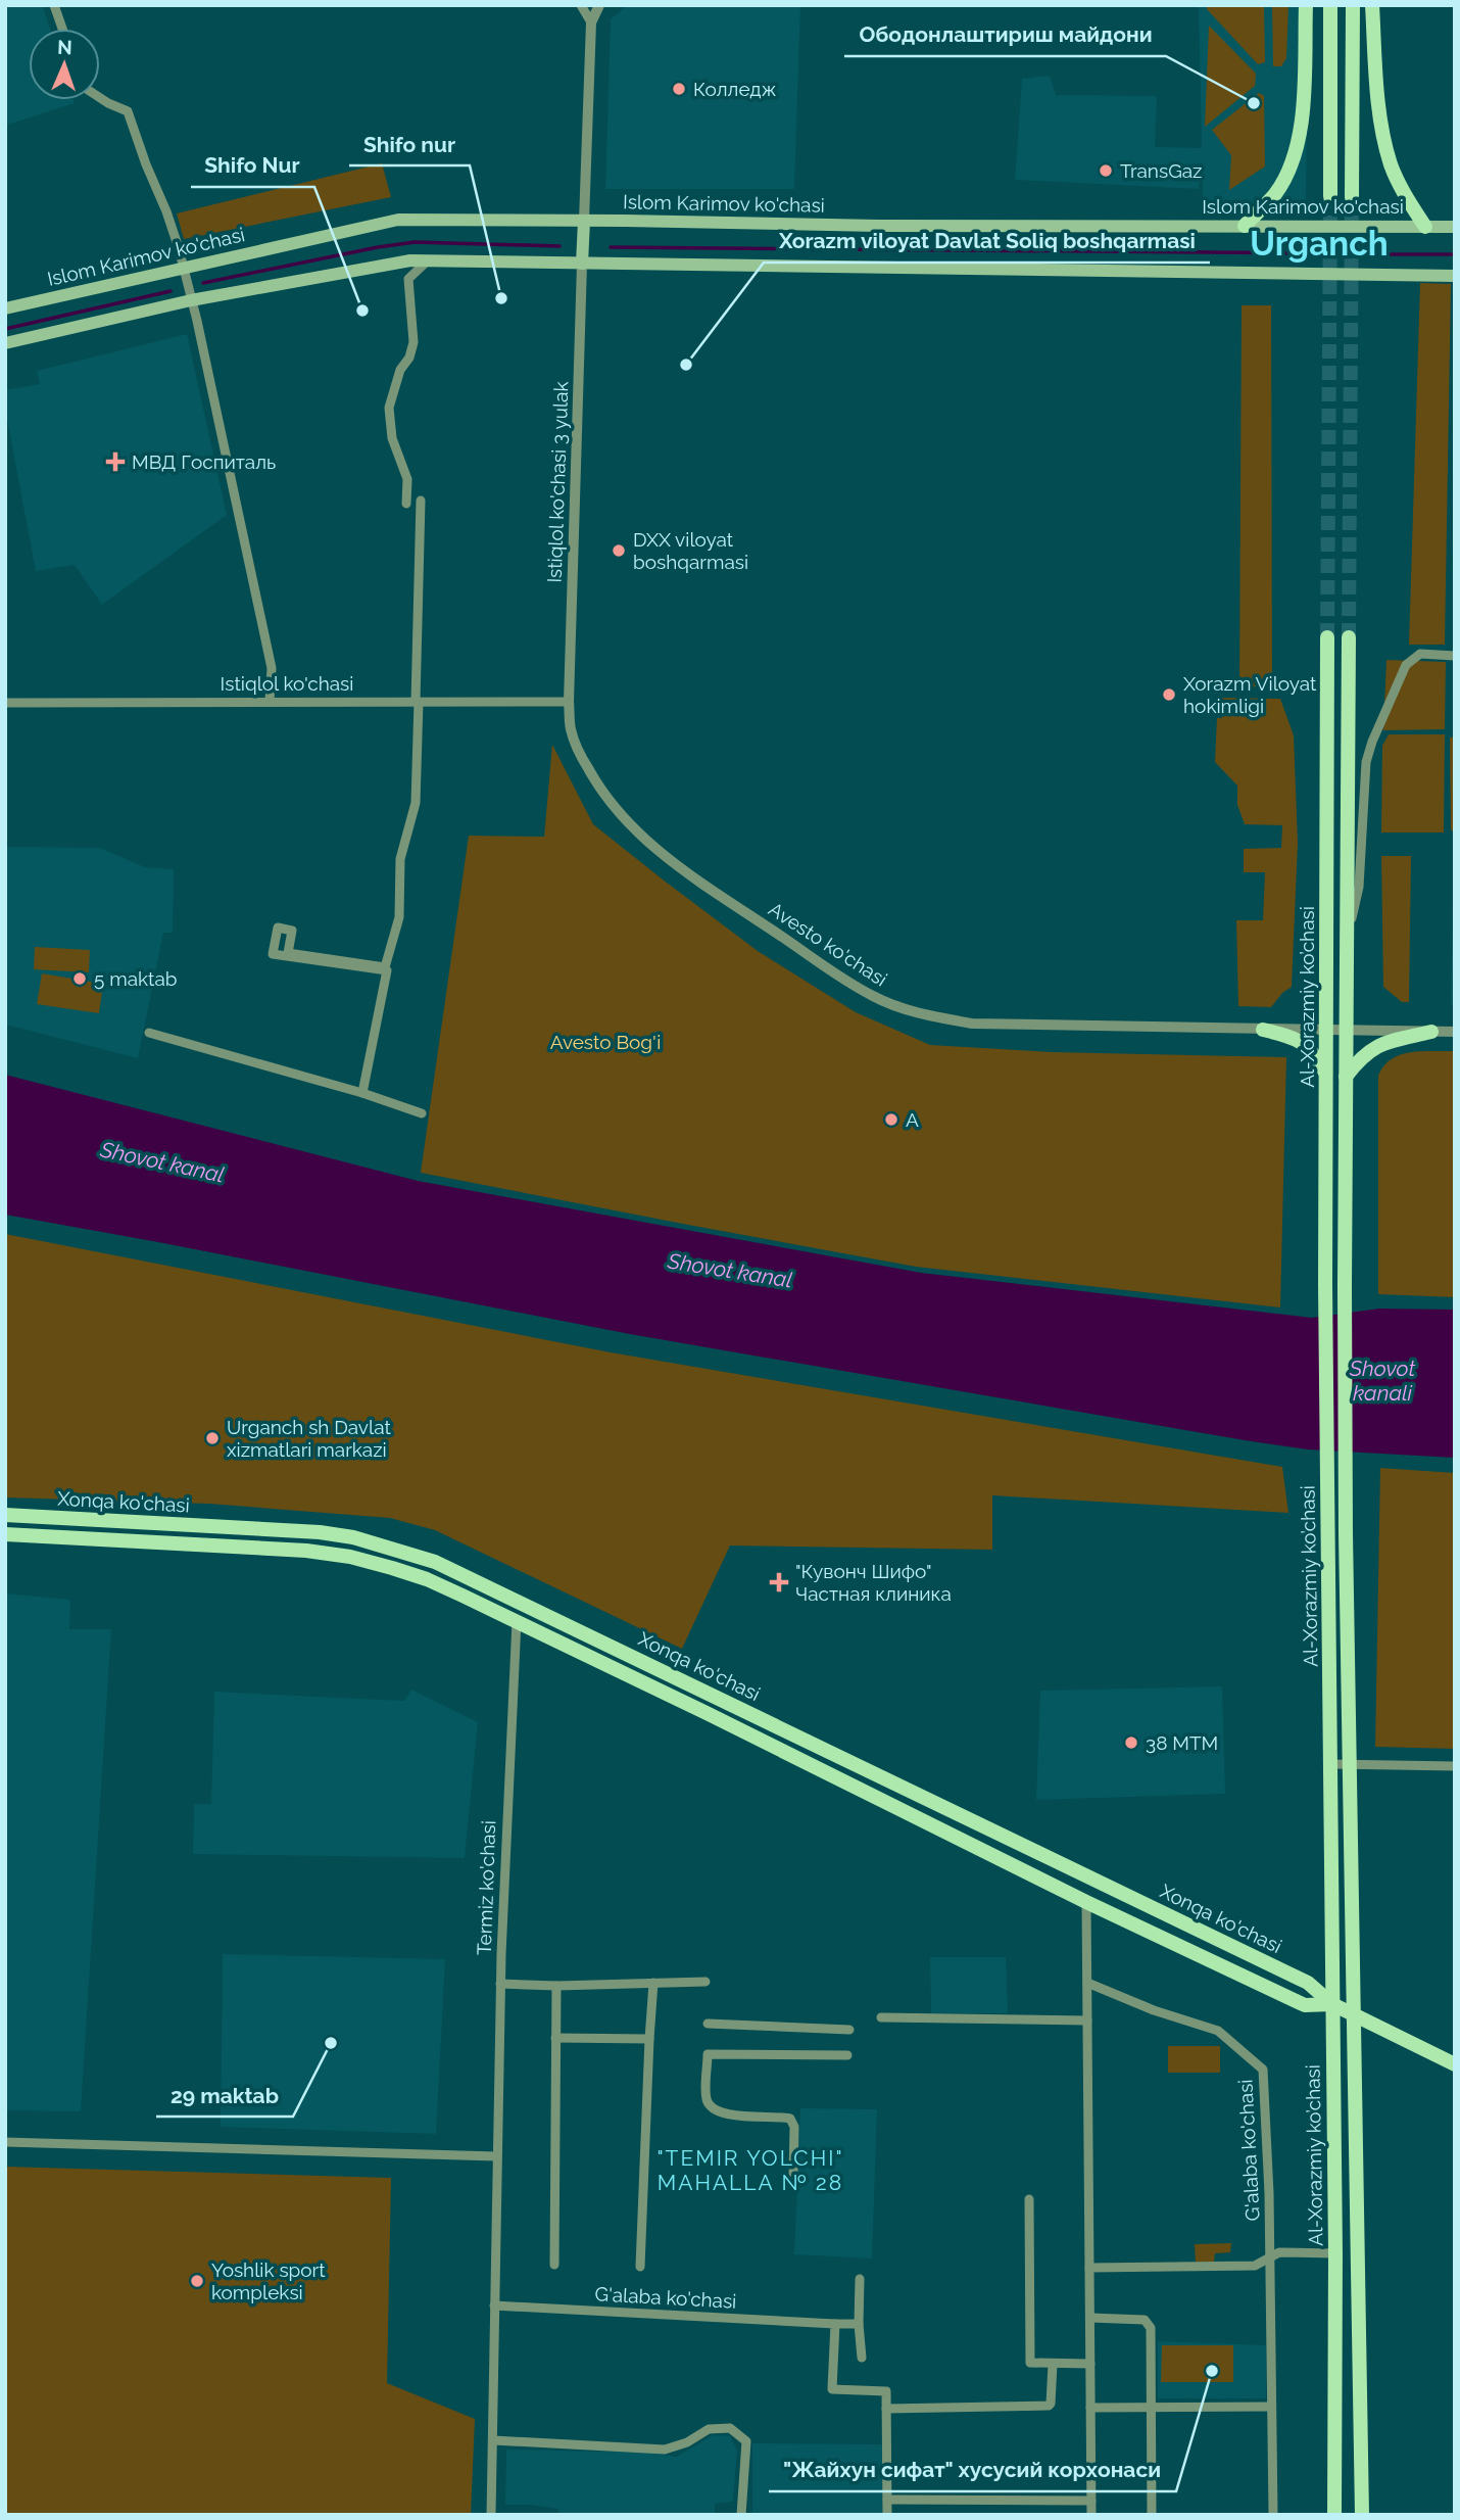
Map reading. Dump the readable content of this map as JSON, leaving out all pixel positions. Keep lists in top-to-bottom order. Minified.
{"streets":{"main road":["Islom Karimov ko'chasi","Al-Xorazmiy ko’chasi","Xonqa ko'chasi"],"street":["Istiqlol ko'chasi 3 yulak","Istiqlol ko'chasi","Avesto ko'chasi","Termiz ko'chasi","G'alaba ko'chasi"]},"crossings":[["Istiqlol ko'chasi 3 yulak","Istiqlol ko'chasi"],["Istiqlol ko'chasi 3 yulak","Avesto ko'chasi"],["Istiqlol ko'chasi","Avesto ko'chasi"],["Avesto ko'chasi","Al-Xorazmiy ko’chasi"],["Al-Xorazmiy ko’chasi","Xonqa ko'chasi"],["Xonqa ko'chasi","Termiz ko'chasi"],["Termiz ko'chasi","G'alaba ko'chasi"]],"districts":["Urganch","\"TEMIR YOLCHI\" MAHALLA № 28"],"water":["Shovot kanal","Shovot kanali"],"parks":["Avesto Bog'i"],"places":{"other":["Колледж","Ободонлаштириш майдони","TransGaz","Shifo nur","Shifo Nur","Xorazm viloyat Davlat Soliq boshqarmasi","DXX viloyat boshqarmasi","Xorazm Viloyat hokimligi","5 maktab","A","Urganch sh Davlat xizmatlari markazi","38 MTM","29 maktab","Yoshlik sport kompleksi","\"Жайхун сифат\" хусусий корхонаси"],"health":["МВД Госпиталь","\"Кувонч Шифо\" Частная клиника"]},"north":"top"}
